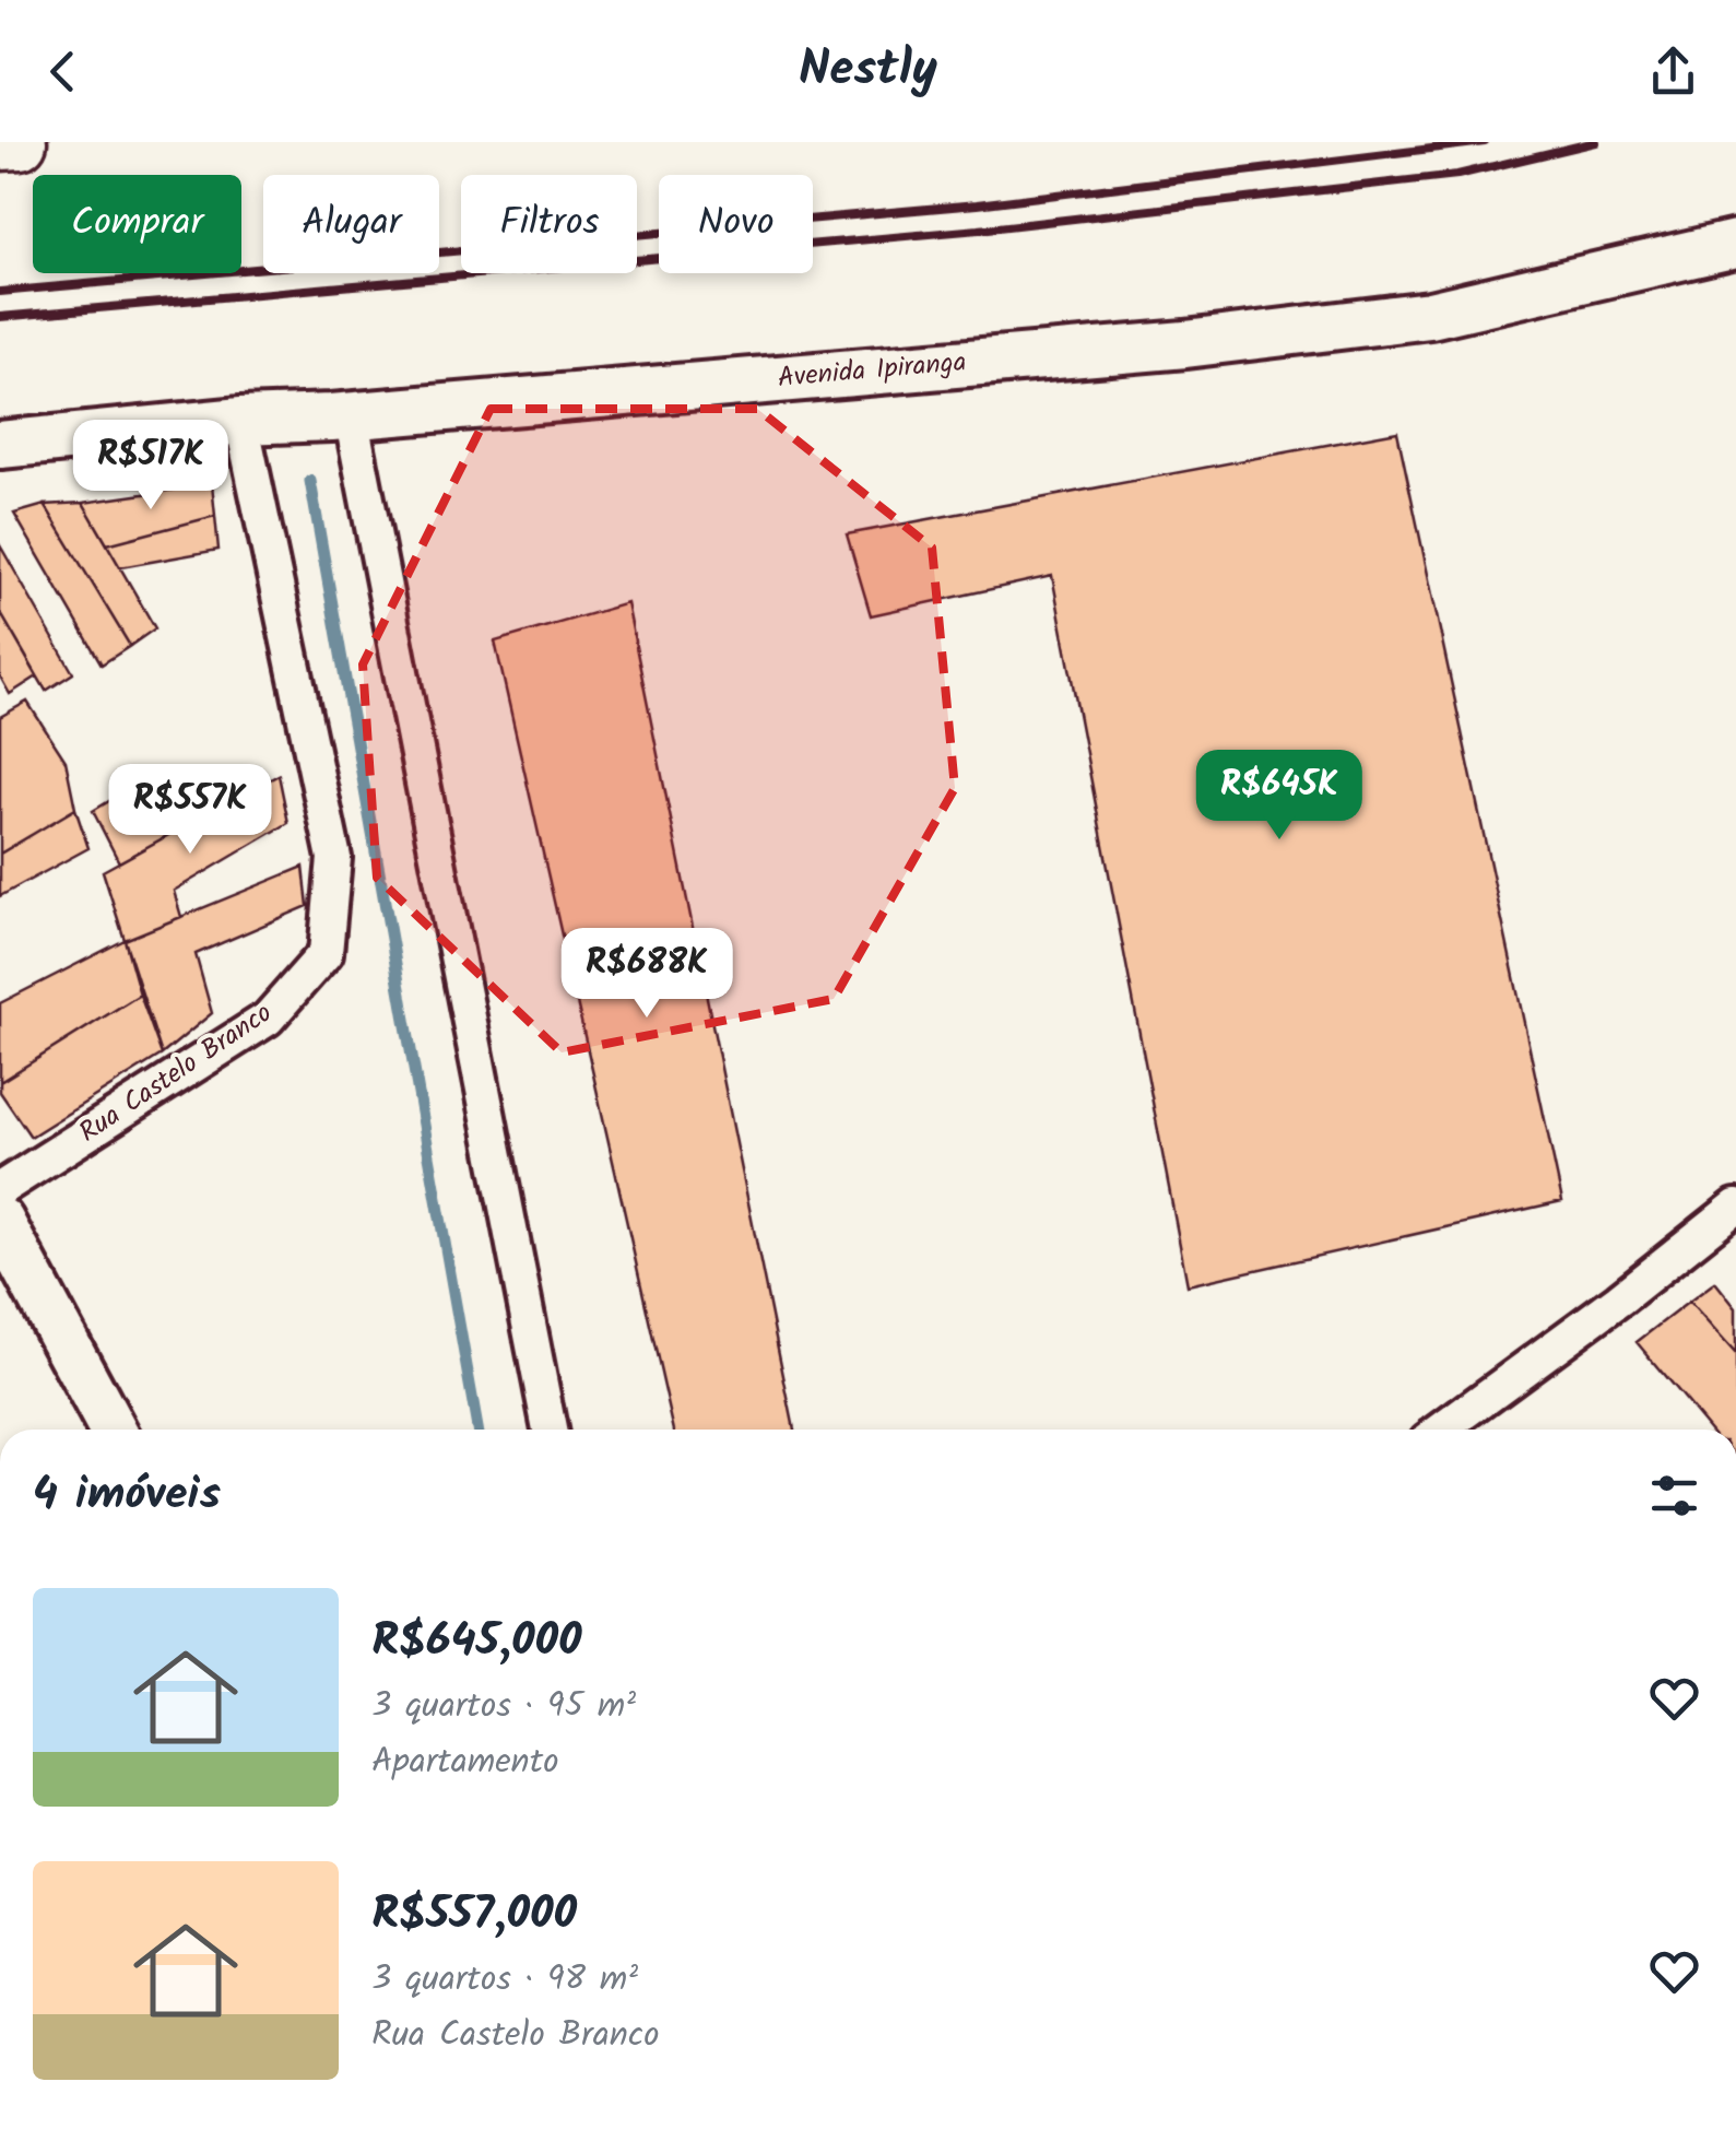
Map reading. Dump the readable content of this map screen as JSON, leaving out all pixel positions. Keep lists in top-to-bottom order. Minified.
{"streets":{"main road":["Avenida Ipiranga"],"street":["Rua Castelo Branco"]},"crossings":[["Avenida Ipiranga","Rua Castelo Branco"]],"page":{"header":"Nestly","chip":["Comprar","Alugar","Filtros","Novo"],"price":["R$517K","R$645K","R$557K","R$688K"],"heading":"4 imóveis","list":[{"name":"R$645,000","note":"3 quartos · 95 m² · Apartamento"},{"name":"R$557,000","note":"3 quartos · 98 m² · Rua Castelo Branco"}]}}
